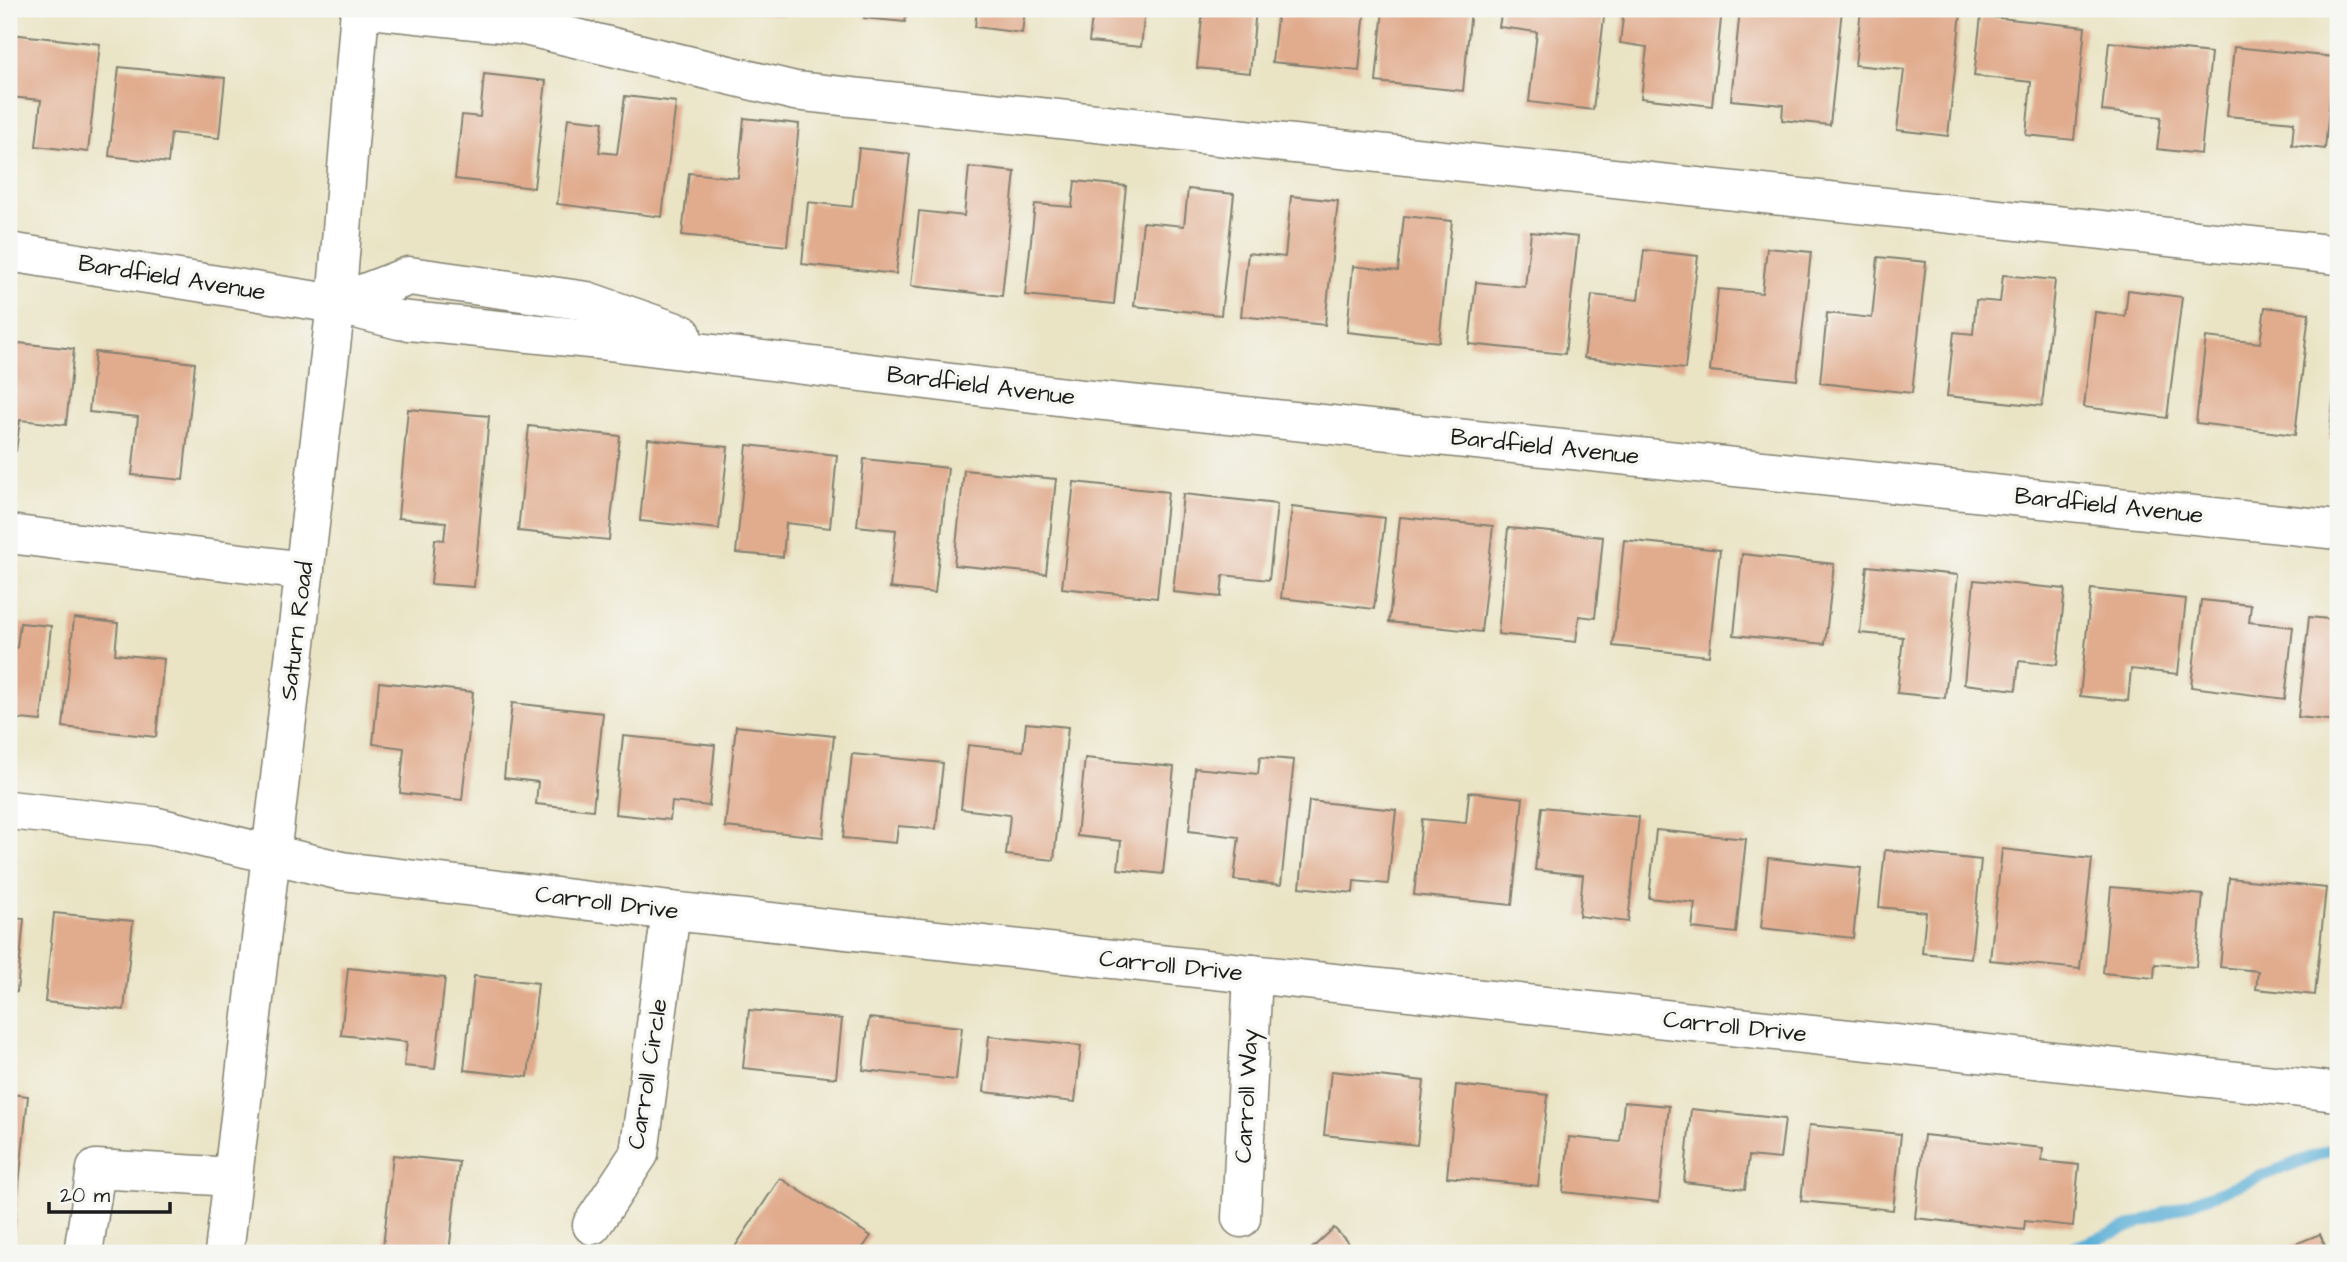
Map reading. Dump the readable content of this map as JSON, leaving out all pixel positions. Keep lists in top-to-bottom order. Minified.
{"streets":{"street":["Bardfield Avenue","Saturn Road","Carroll Drive","Carroll Circle","Carroll Way"]},"crossings":[["Bardfield Avenue","Saturn Road"],["Saturn Road","Carroll Drive"],["Carroll Drive","Carroll Circle"],["Carroll Drive","Carroll Way"]],"scale_bar":"20 m"}
